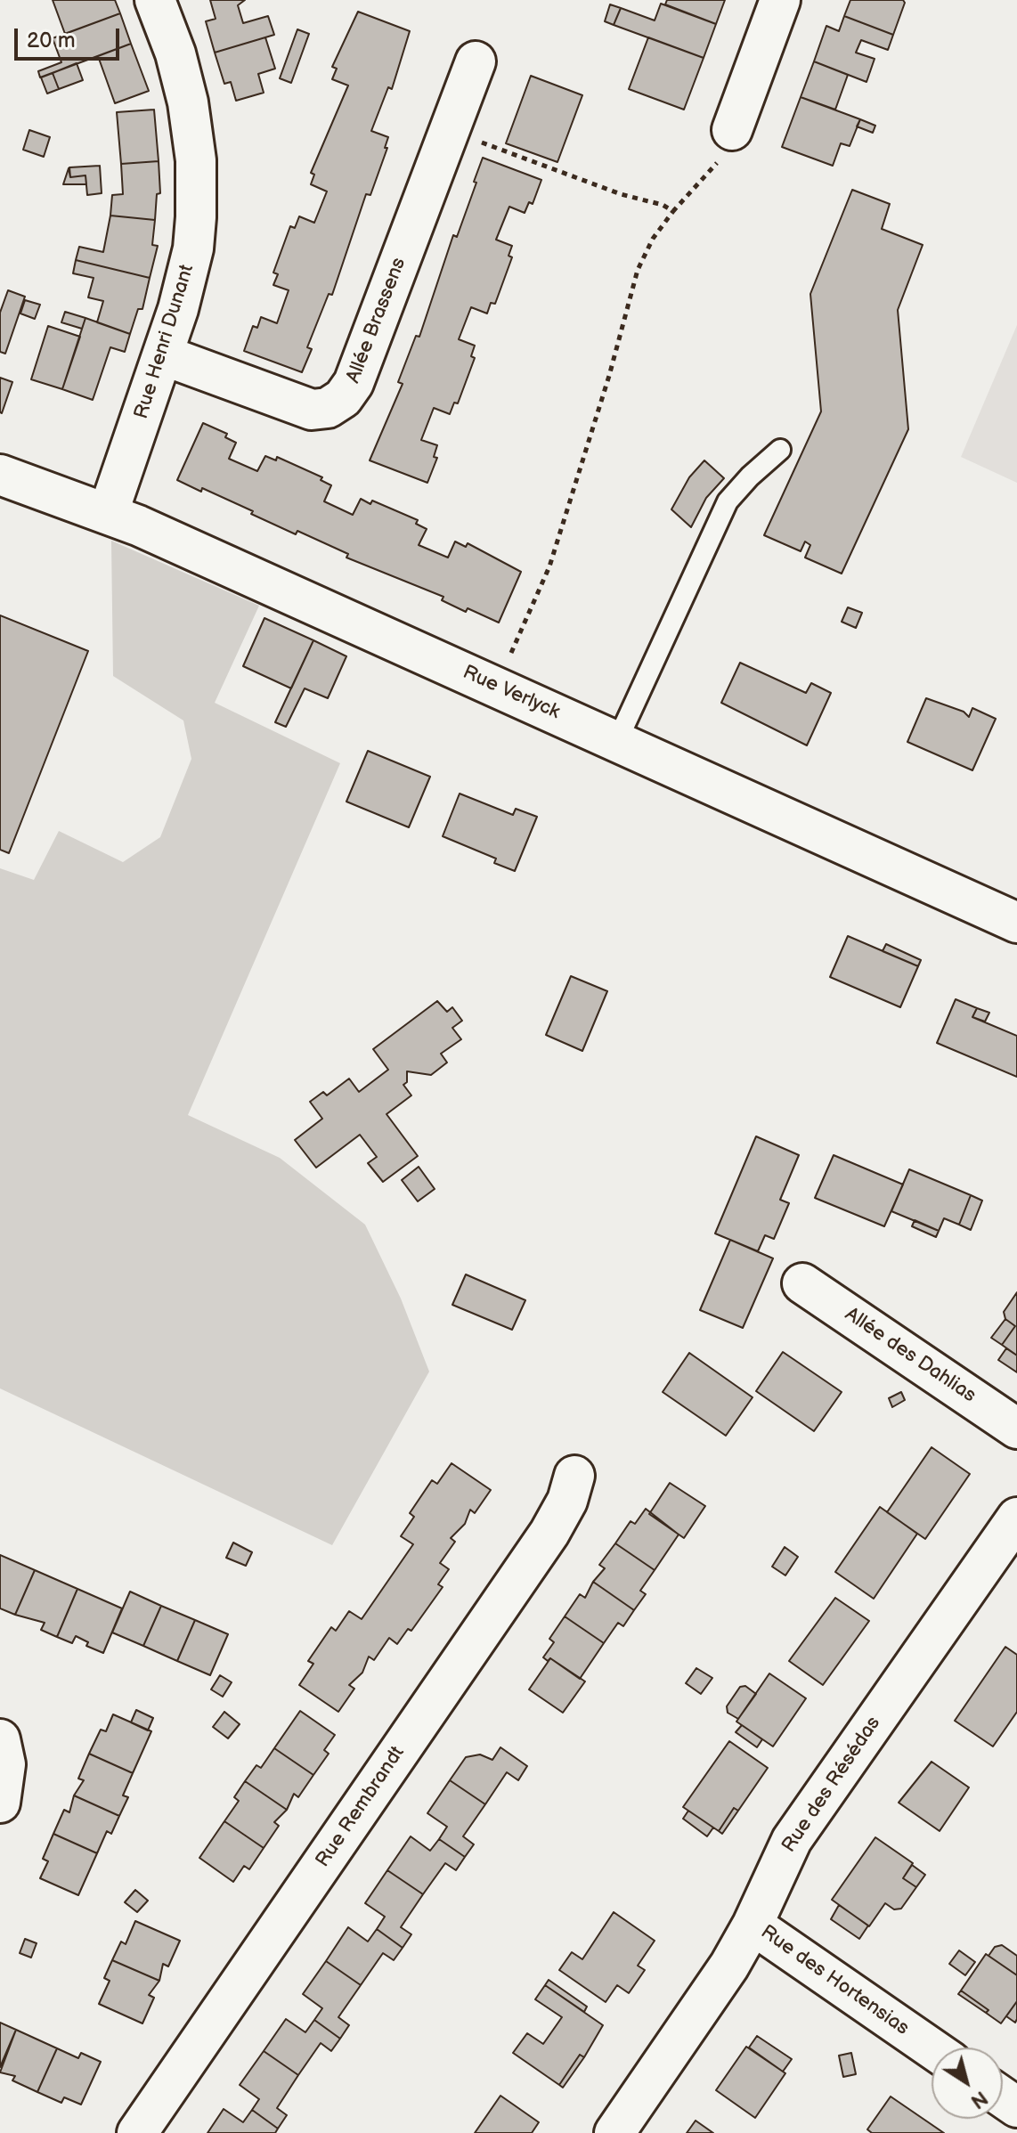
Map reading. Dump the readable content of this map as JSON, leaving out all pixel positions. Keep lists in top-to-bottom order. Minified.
{"streets":{"street":["Allée Brassens","Rue Henri Dunant","Rue Verlyck","Allée des Dahlias","Rue des Résédas","Rue Rembrandt","Rue des Hortensias"]},"crossings":[["Allée Brassens","Rue Henri Dunant"],["Rue Henri Dunant","Rue Verlyck"],["Rue des Résédas","Rue des Hortensias"]],"scale_bar":"20 m","north":"bottom right"}
